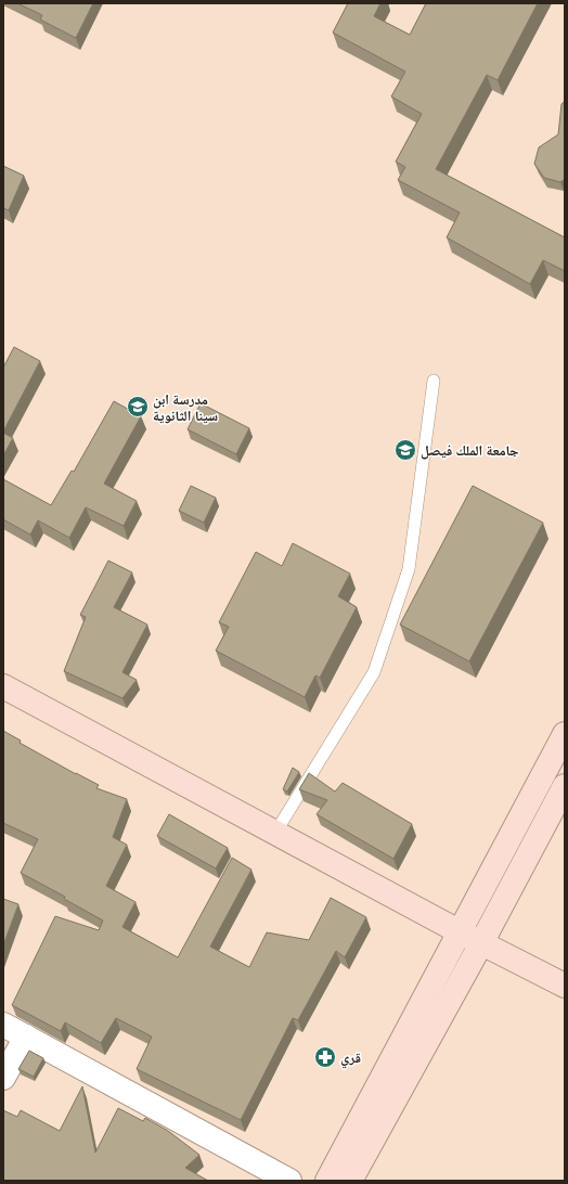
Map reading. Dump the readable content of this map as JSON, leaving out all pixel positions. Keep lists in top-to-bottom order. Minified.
{"places":{"school or university":["مدرسة ابن سينا الثانوية","جامعة الملك فيصل"],"pharmacy":["قري"]}}
